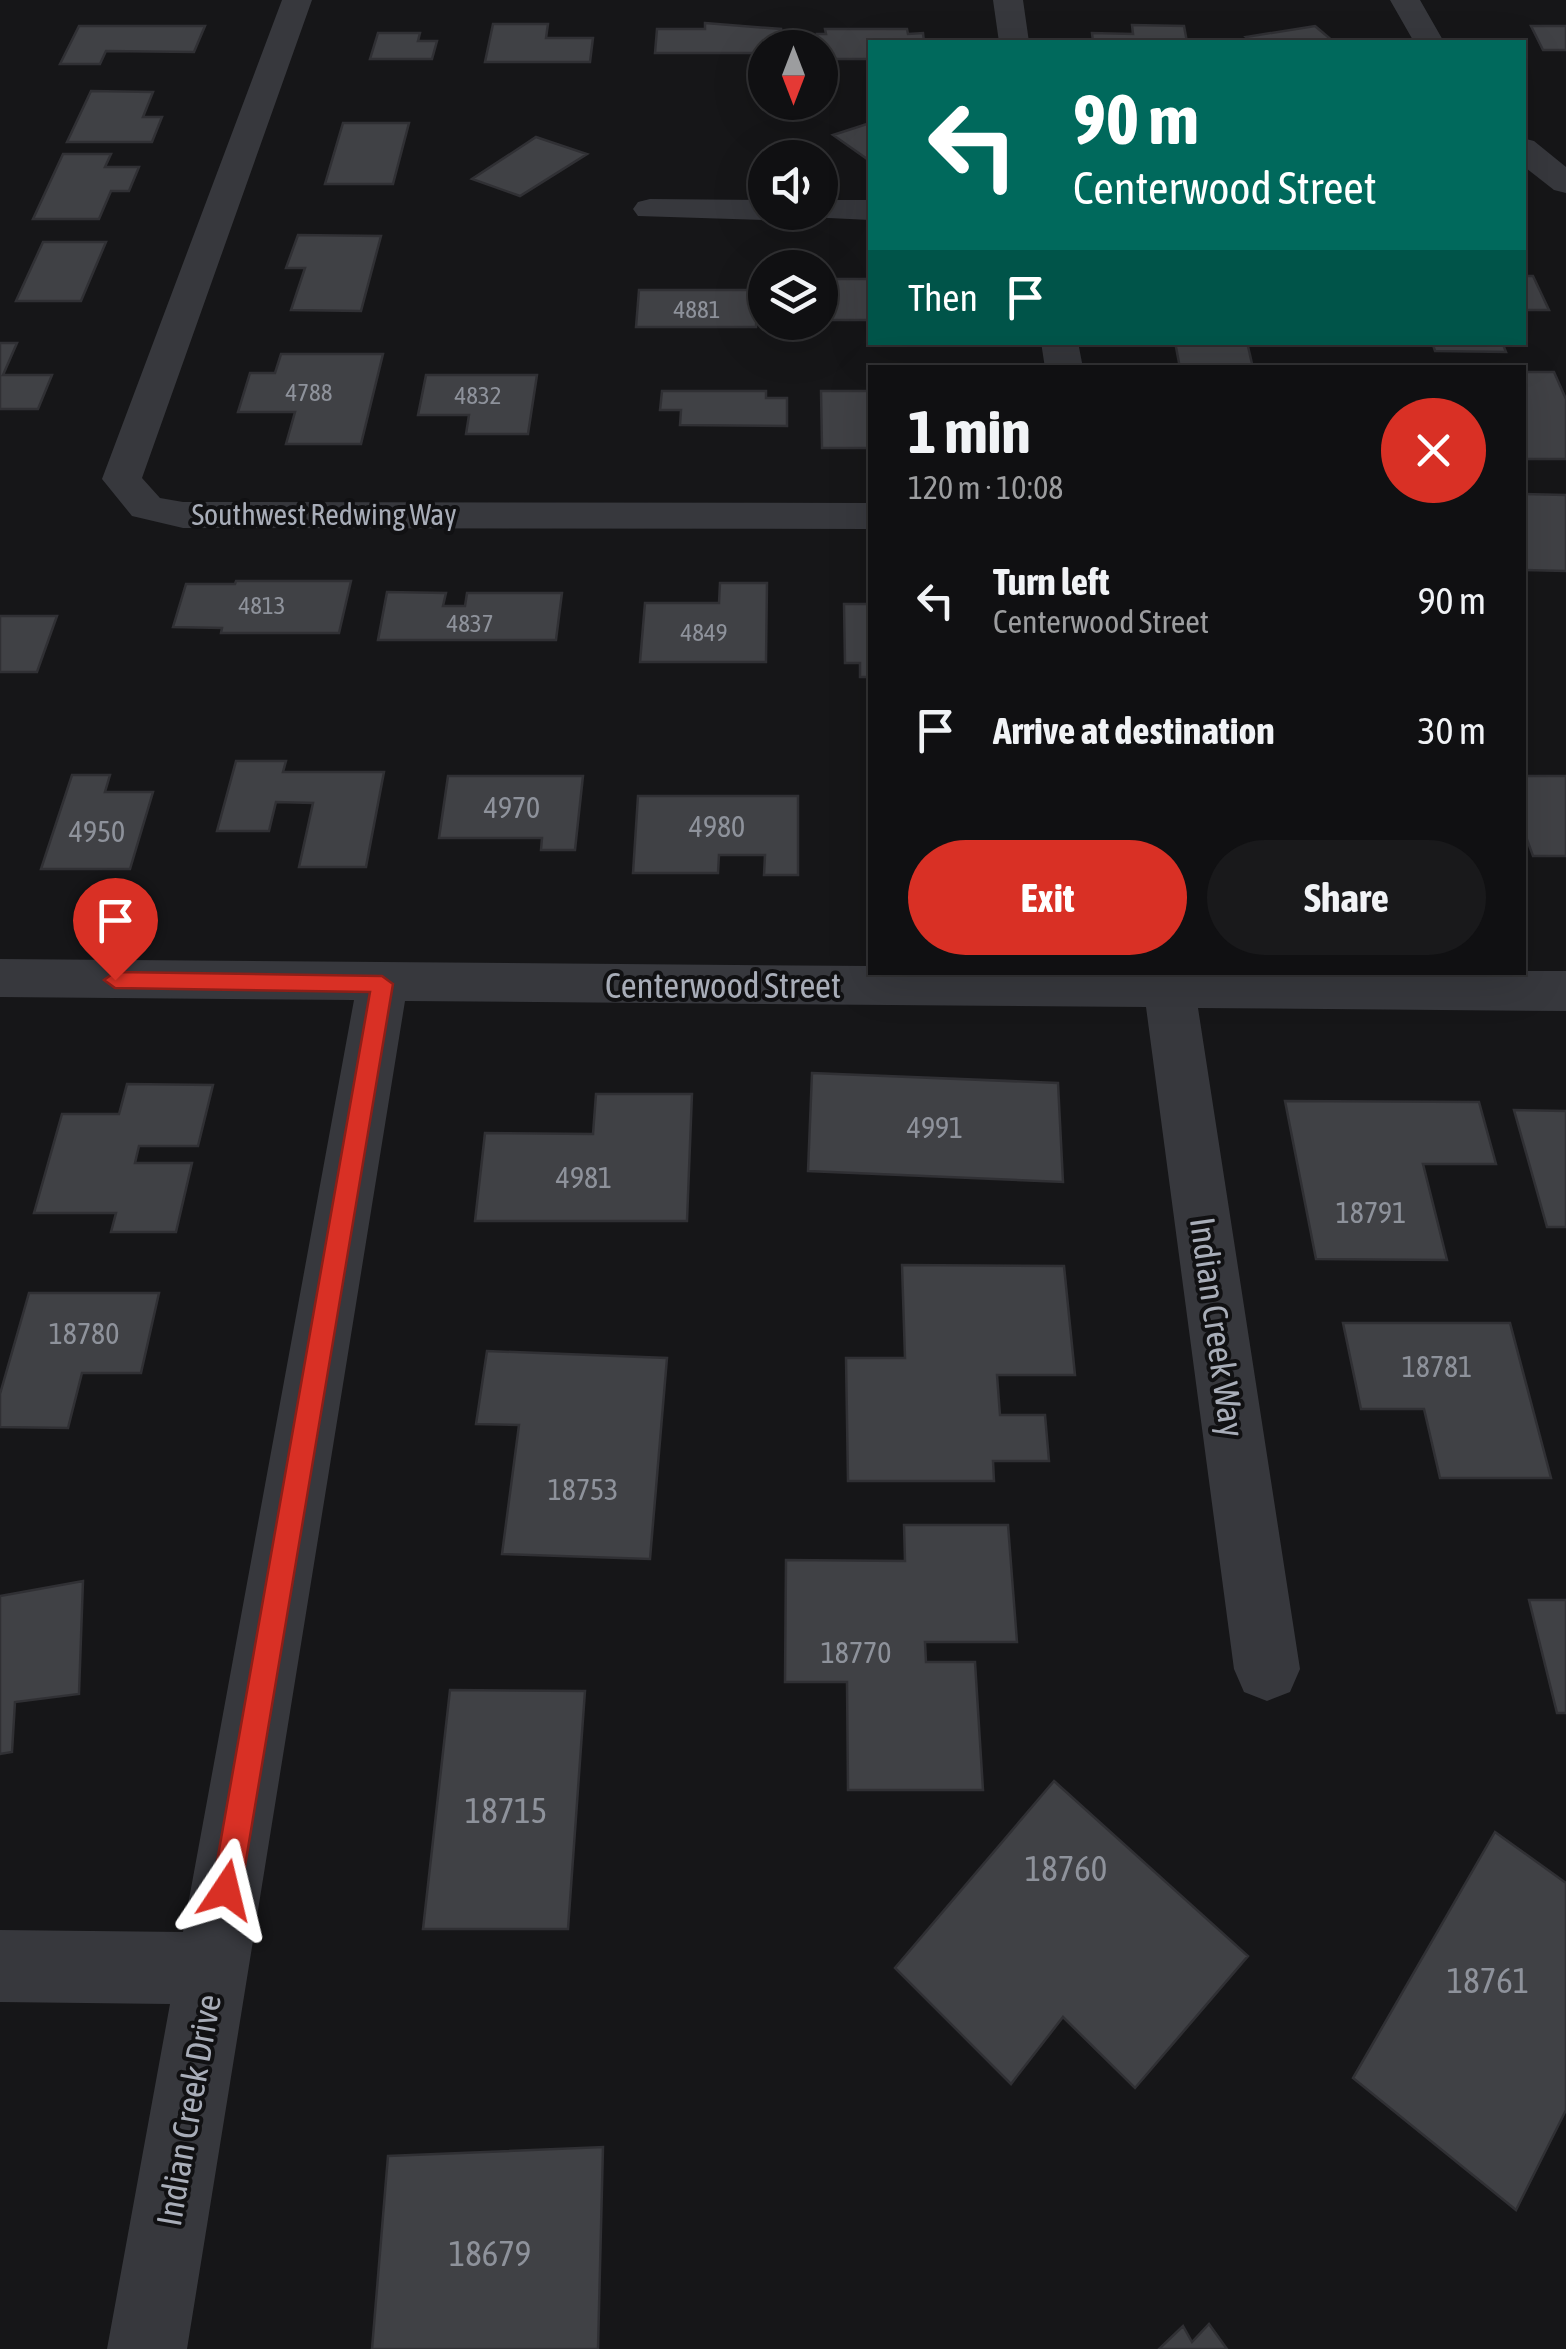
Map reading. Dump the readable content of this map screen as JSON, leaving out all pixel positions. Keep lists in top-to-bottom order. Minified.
{"streets":{"street":["Southwest Redwing Way","Centerwood Street","Indian Creek Way","Indian Creek Drive"]},"crossings":[["Centerwood Street","Indian Creek Way"],["Centerwood Street","Indian Creek Drive"]],"house_numbers":["4881","4788","4832","4813","4837","4849","4970","4980","4950","4991","4981","18791","18780","18781","18753","18770","18715","18760","18761","18679"],"north":"bottom","page":{"turn":["90 m","Centerwood Street"],"then":"Then","heading":["1 min","120 m · 10:08"],"list":[{"name":"Turn left","note":"Centerwood Street","value":"90 m"},{"name":"Arrive at destination","value":"30 m"}],"buttons":["Exit","Share"]}}
